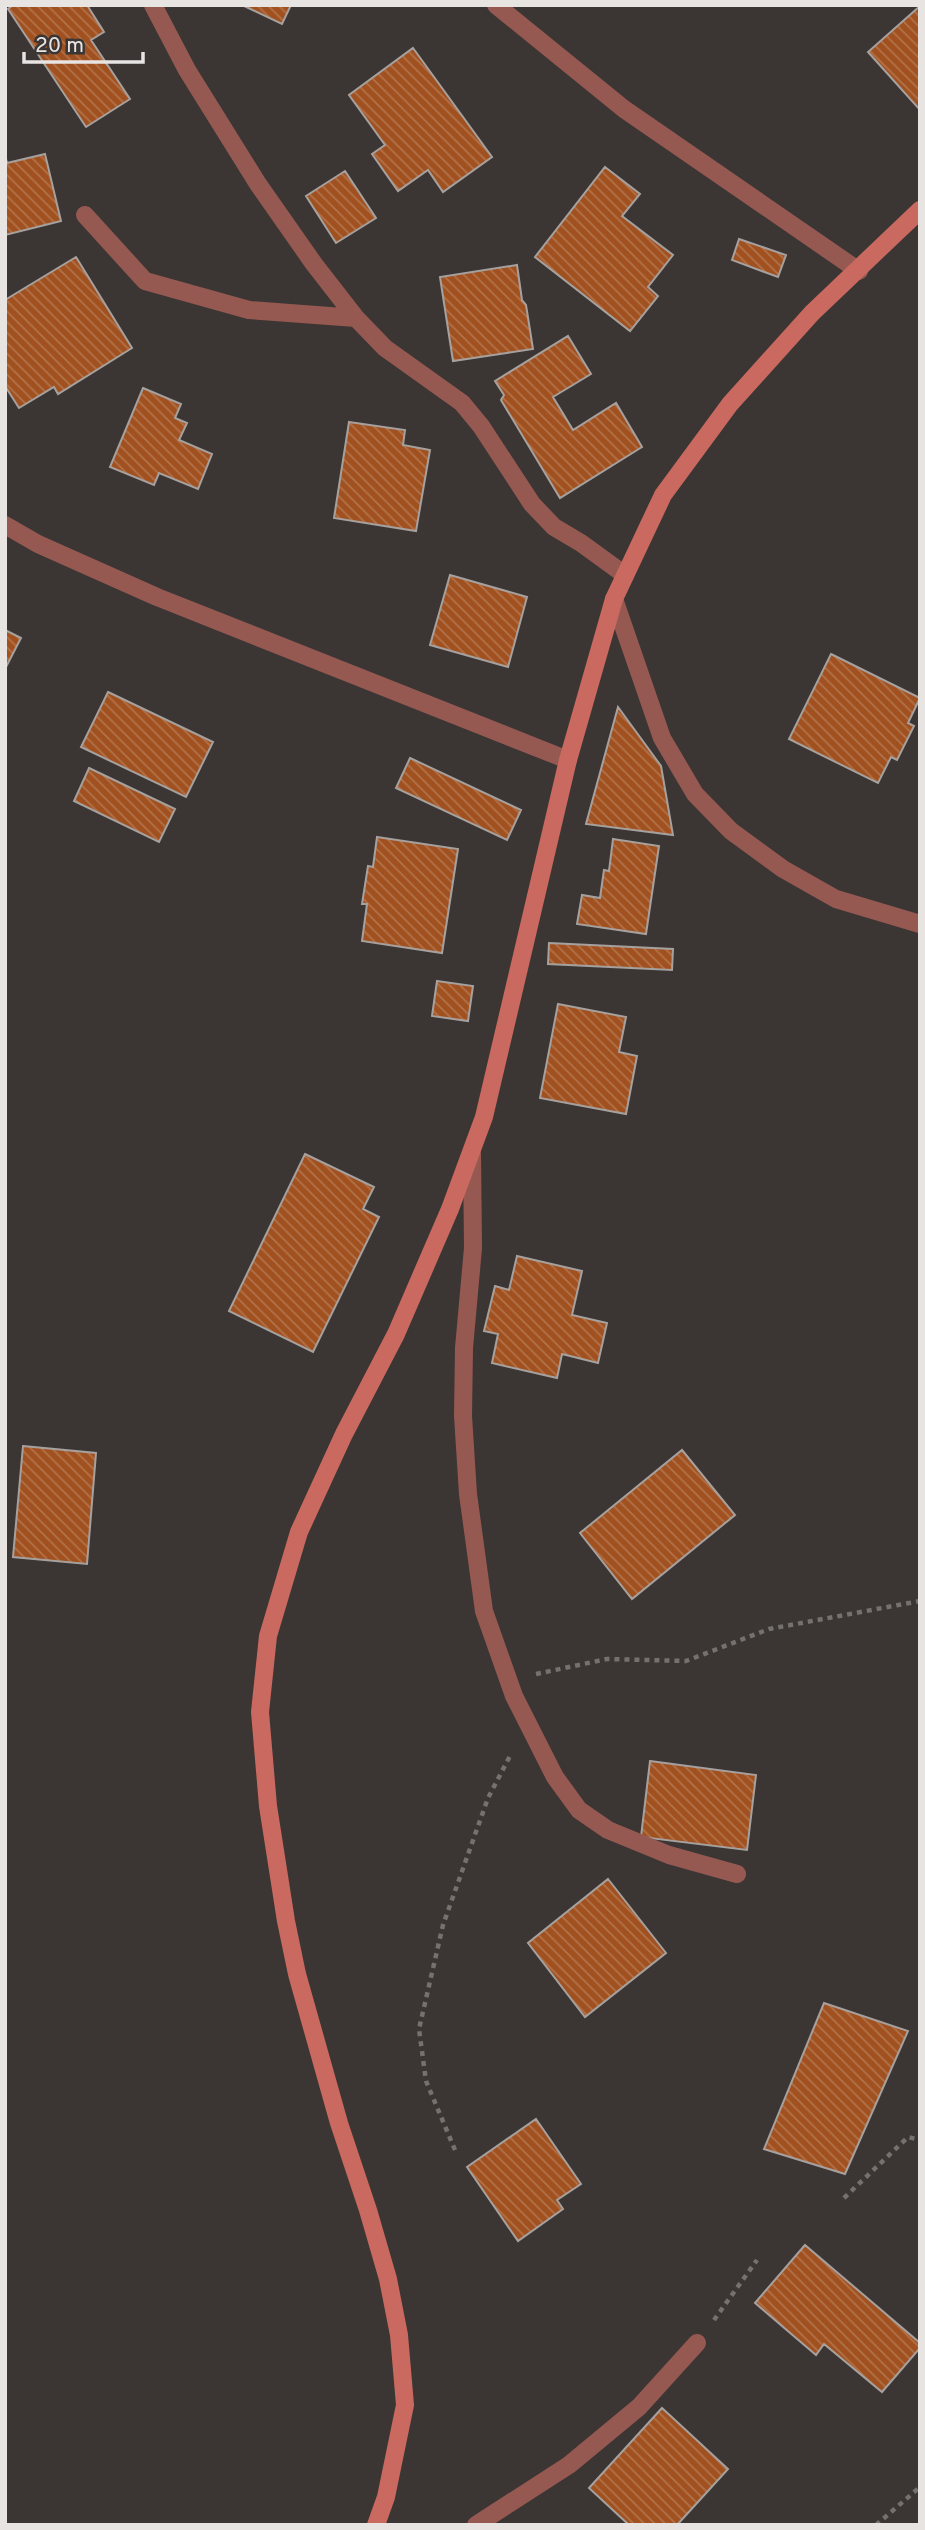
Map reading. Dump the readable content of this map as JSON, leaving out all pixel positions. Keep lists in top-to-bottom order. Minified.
{"scale_bar":"20 m"}
